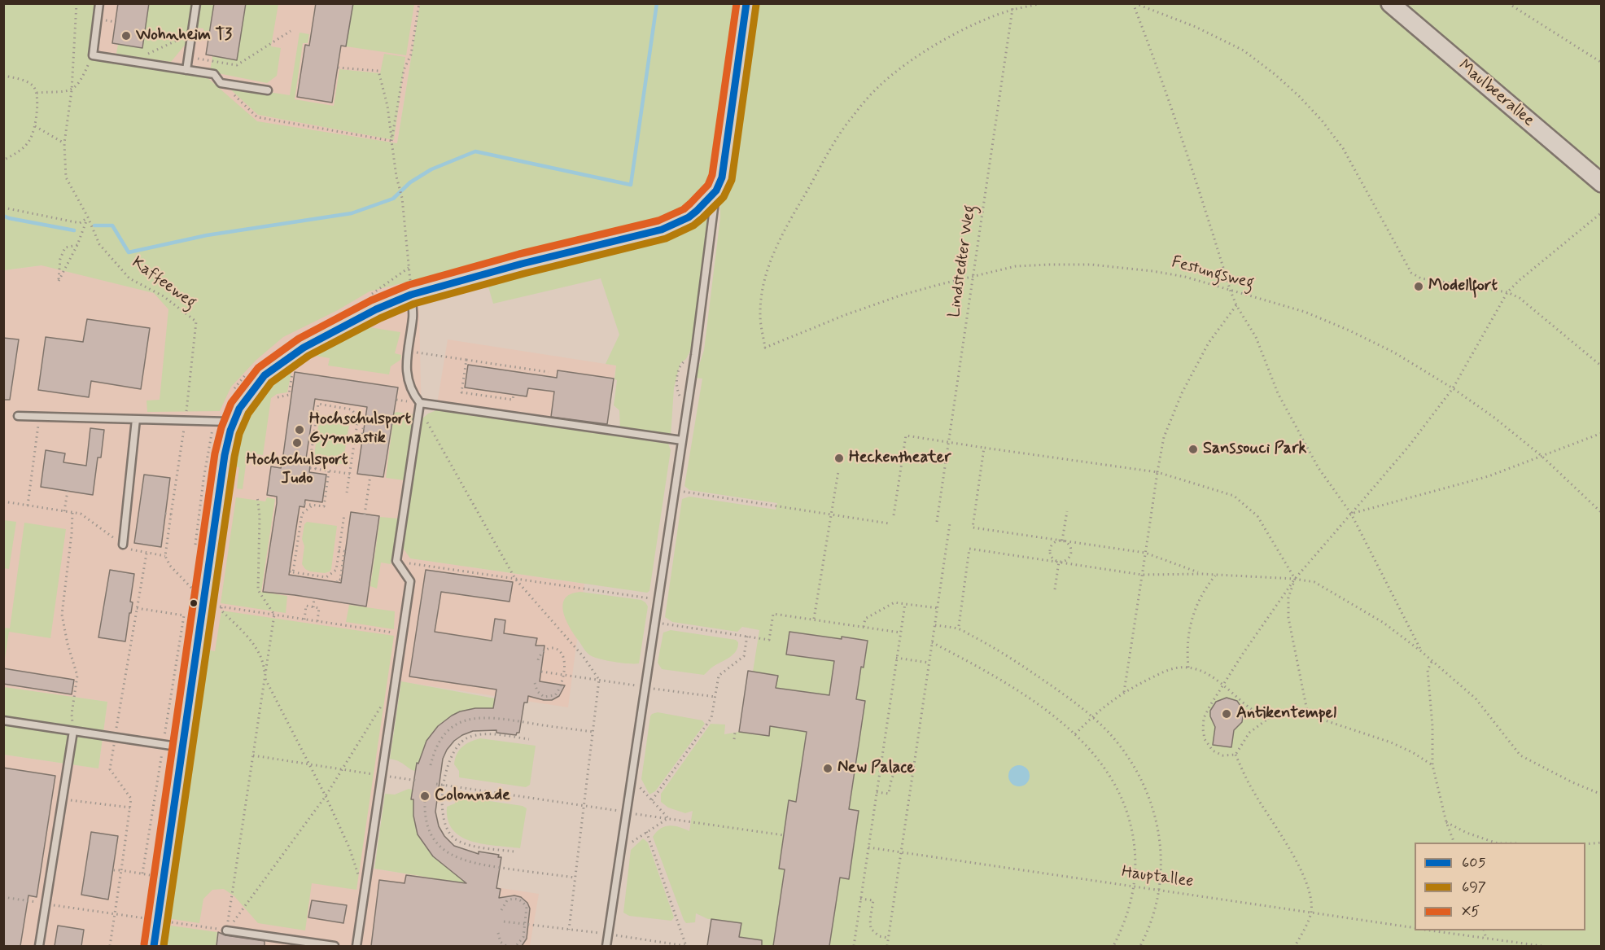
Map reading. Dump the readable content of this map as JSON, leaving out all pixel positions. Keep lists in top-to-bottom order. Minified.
{"streets":{"street":["Maulbeerallee"],"path":["Lindstedter Weg","Festungsweg","Kaffeeweg","Hauptallee"]},"crossings":[["Lindstedter Weg","Festungsweg"]],"places":["Wohnheim T3","Modellfort","Hochschulsport Gymnastik","Hochschulsport Judo","Sanssouci Park","Heckentheater","Antikentempel","New Palace","Colonnade"],"lines":["transit line 605","transit line X5","transit line 697"],"legend":["605","697","X5"]}
